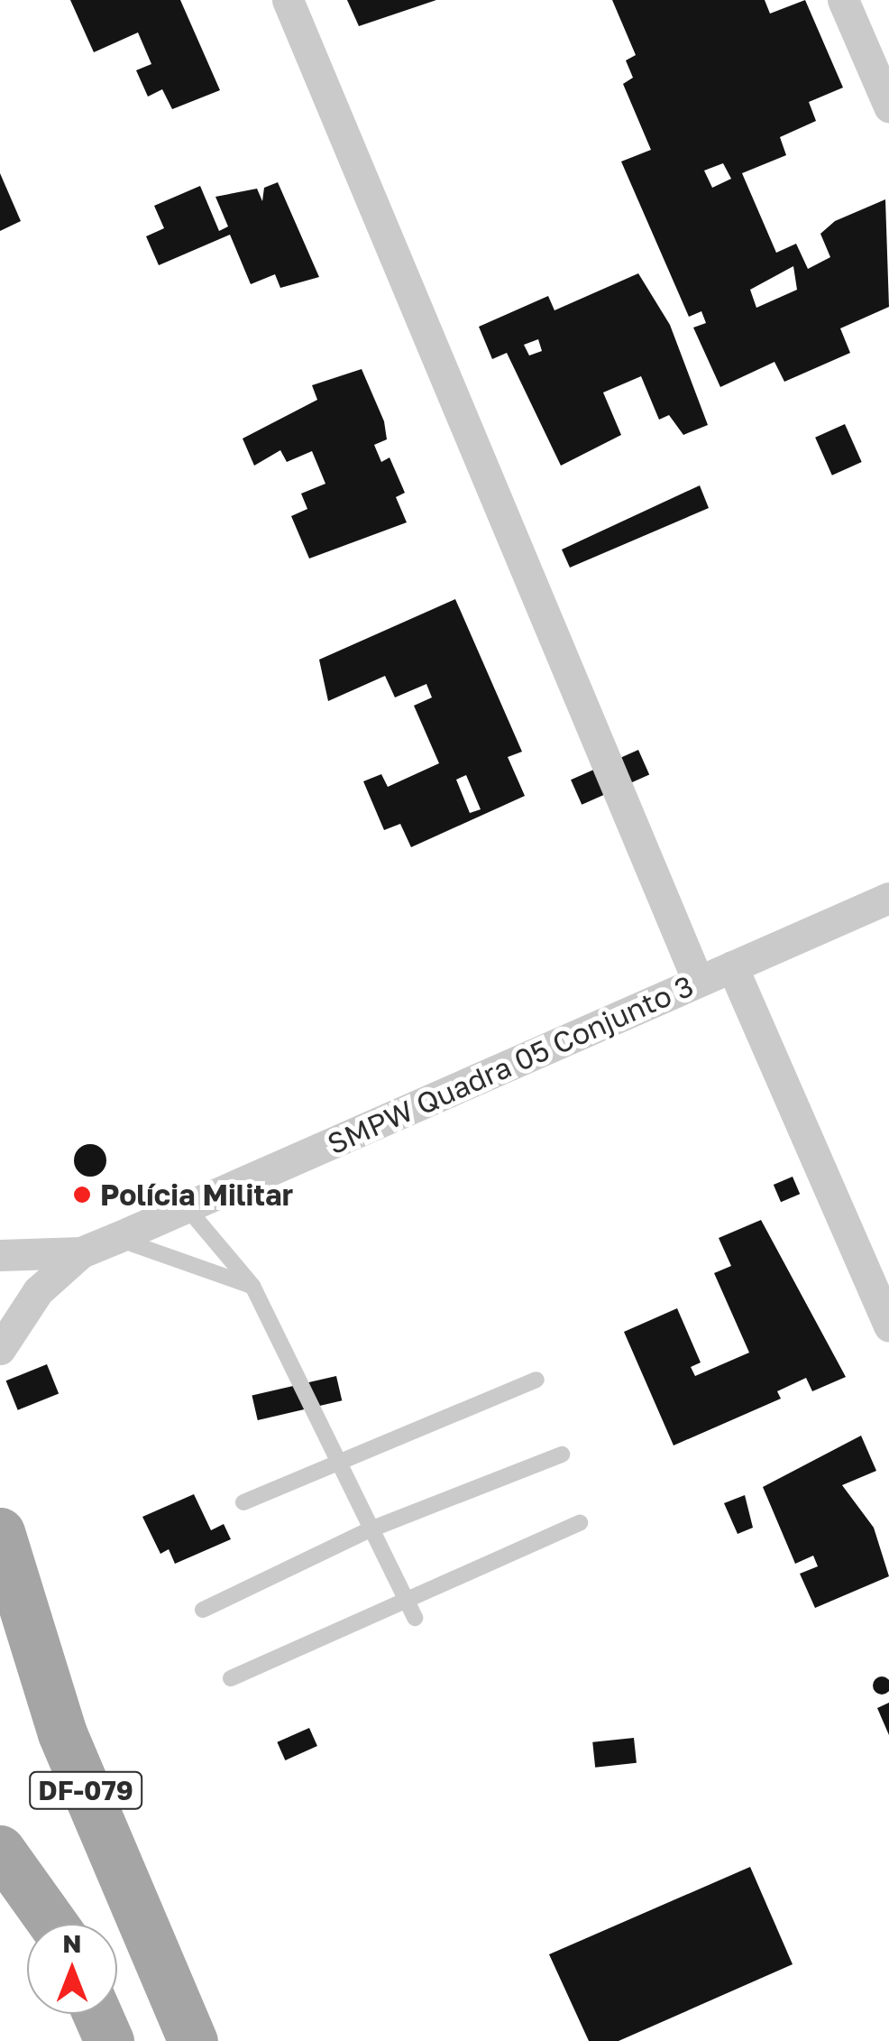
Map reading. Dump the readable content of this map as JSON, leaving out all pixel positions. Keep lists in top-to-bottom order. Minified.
{"streets":{"main road":["DF-079"],"street":["SMPW Quadra 05 Conjunto 3"]},"places":["Polícia Militar"],"north":"top"}
